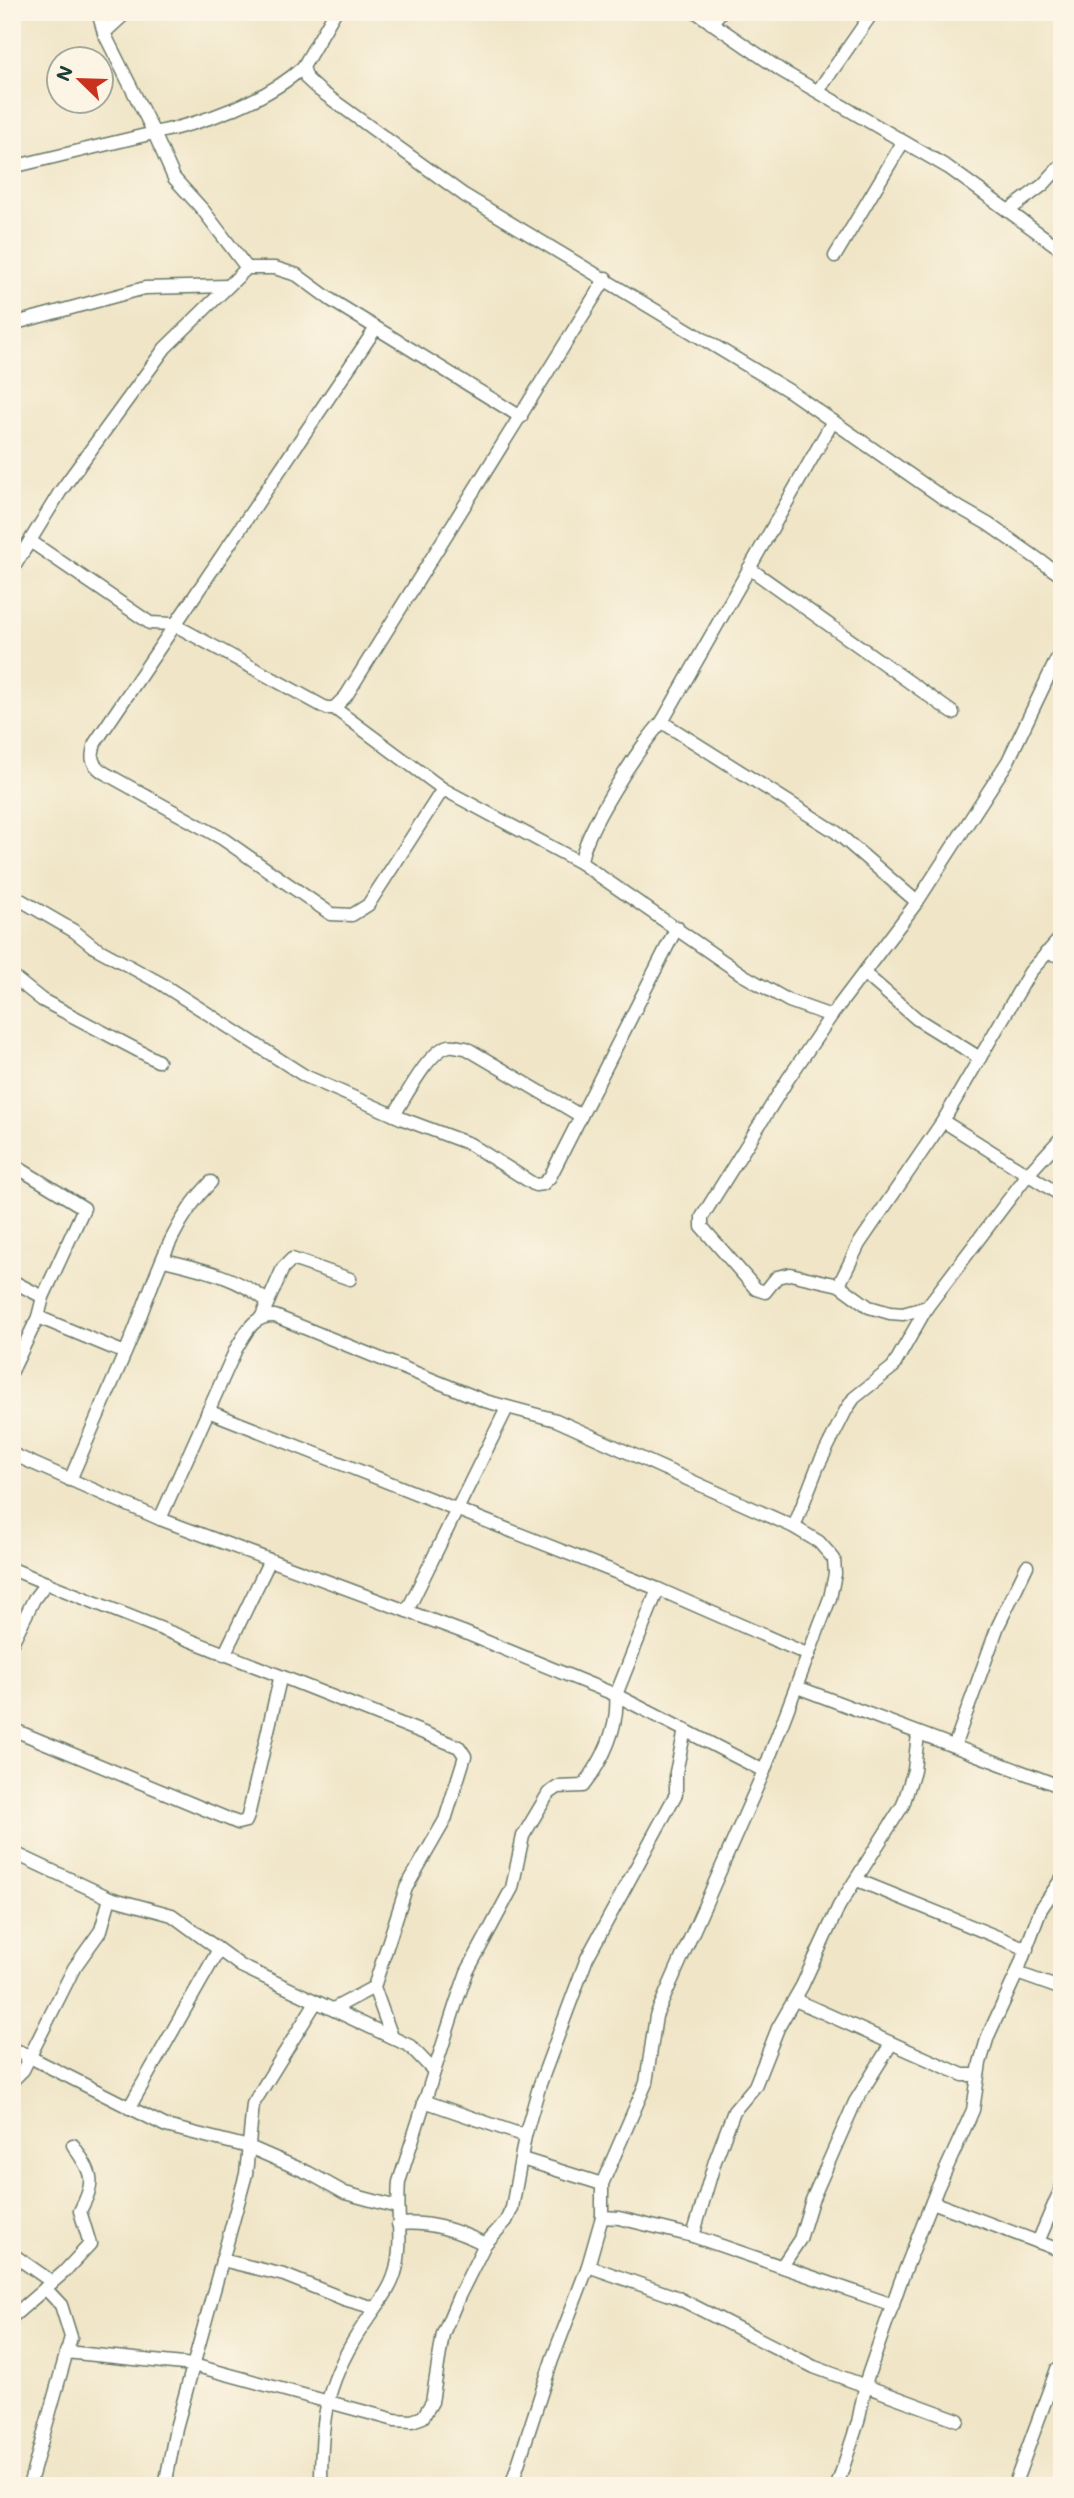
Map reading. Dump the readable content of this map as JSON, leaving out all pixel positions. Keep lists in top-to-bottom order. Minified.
{"north":"top left"}
